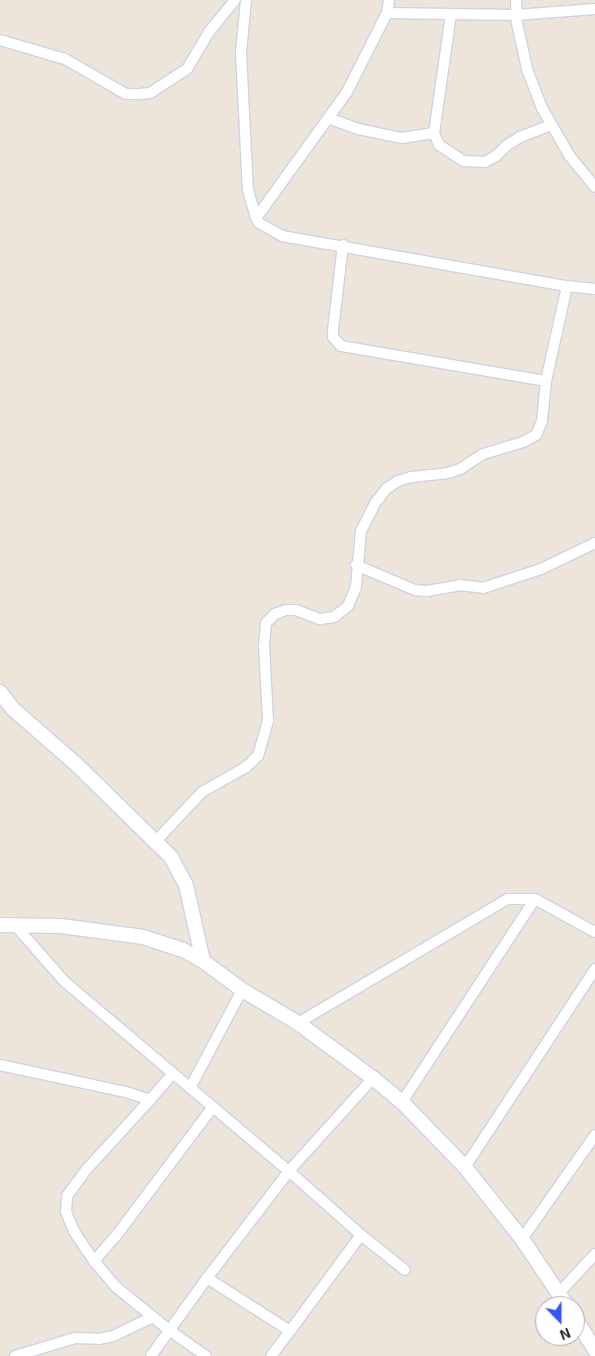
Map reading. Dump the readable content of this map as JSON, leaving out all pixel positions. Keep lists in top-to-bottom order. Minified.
{"north":"bottom"}
